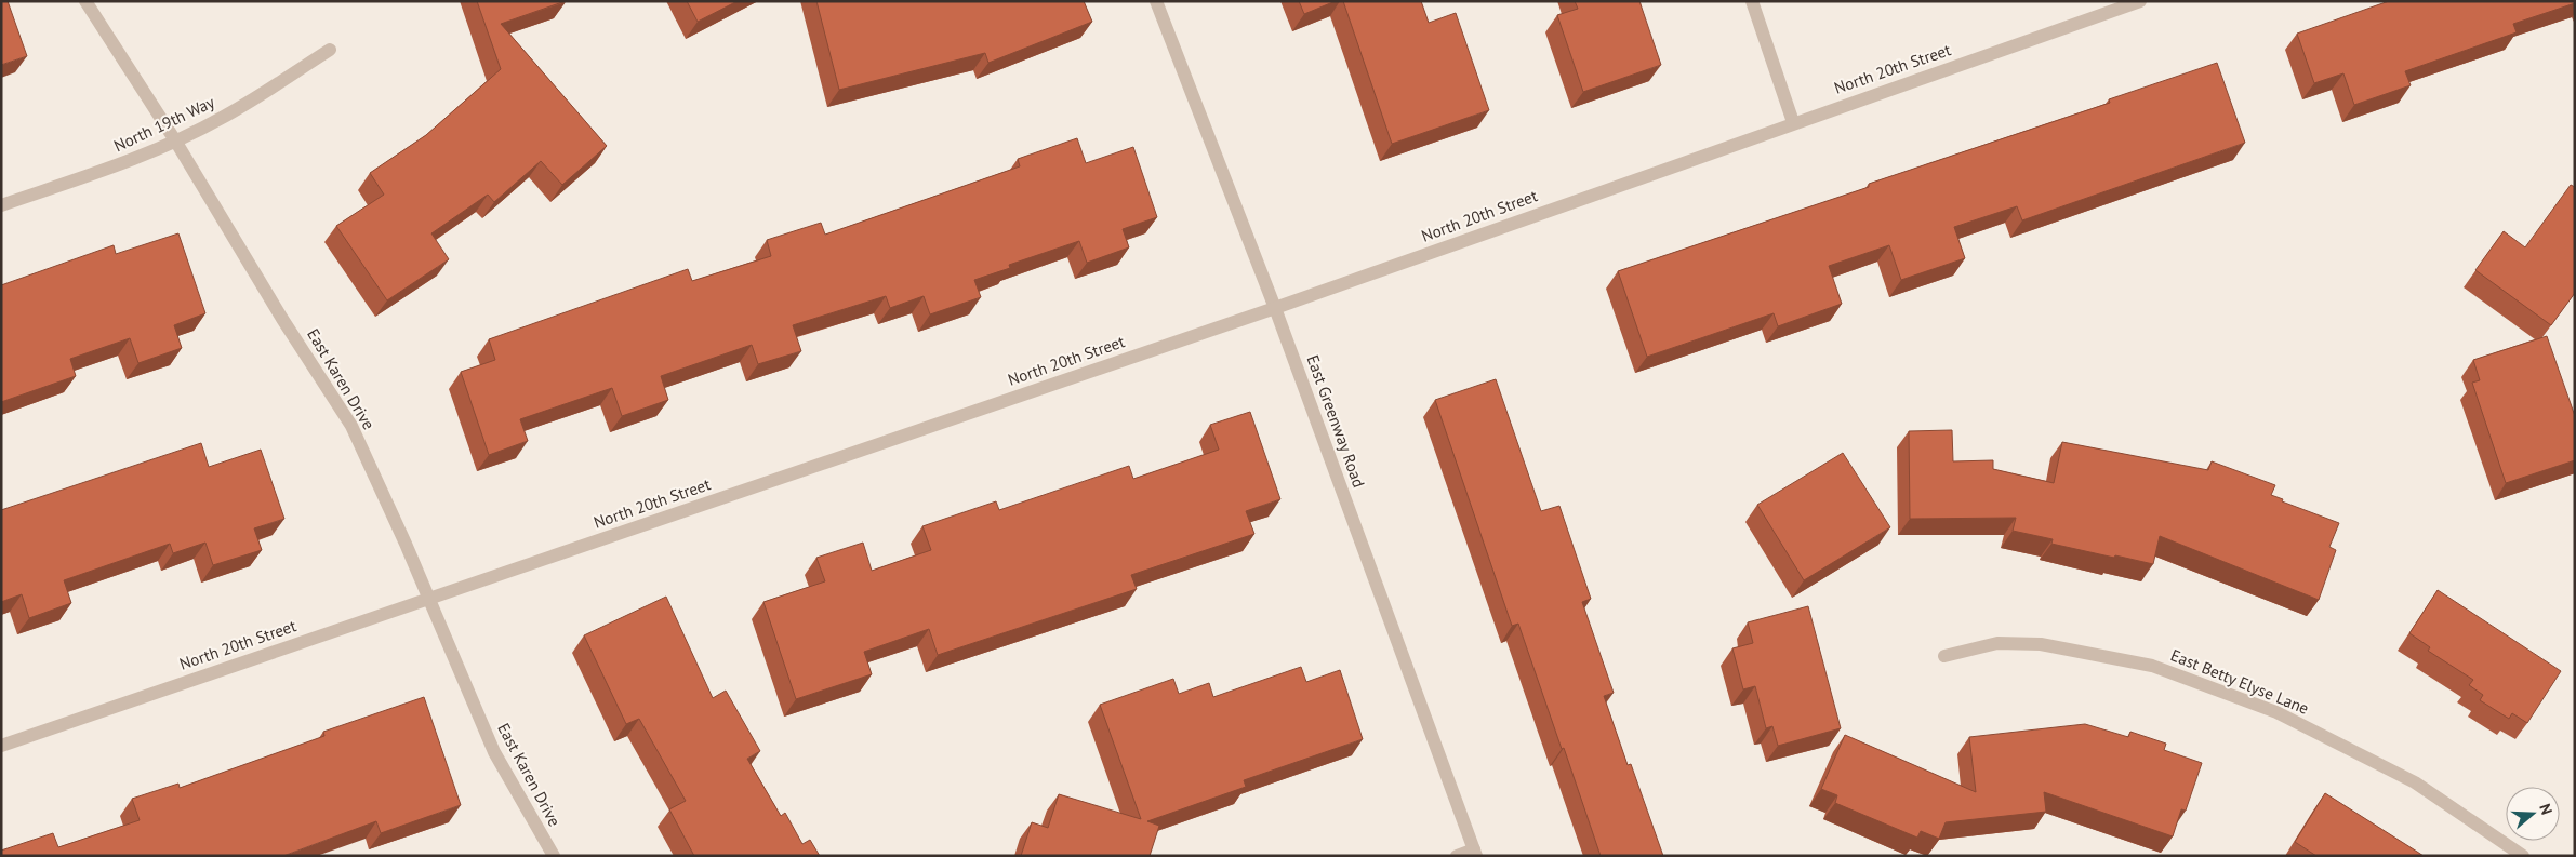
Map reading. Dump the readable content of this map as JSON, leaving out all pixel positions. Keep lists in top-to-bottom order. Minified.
{"streets":{"street":["North 20th Street","North 19th Way","East Karen Drive","East Greenway Road","East Betty Elyse Lane"]},"crossings":[["North 20th Street","East Karen Drive"],["North 20th Street","East Greenway Road"],["North 19th Way","East Karen Drive"]],"north":"right"}
